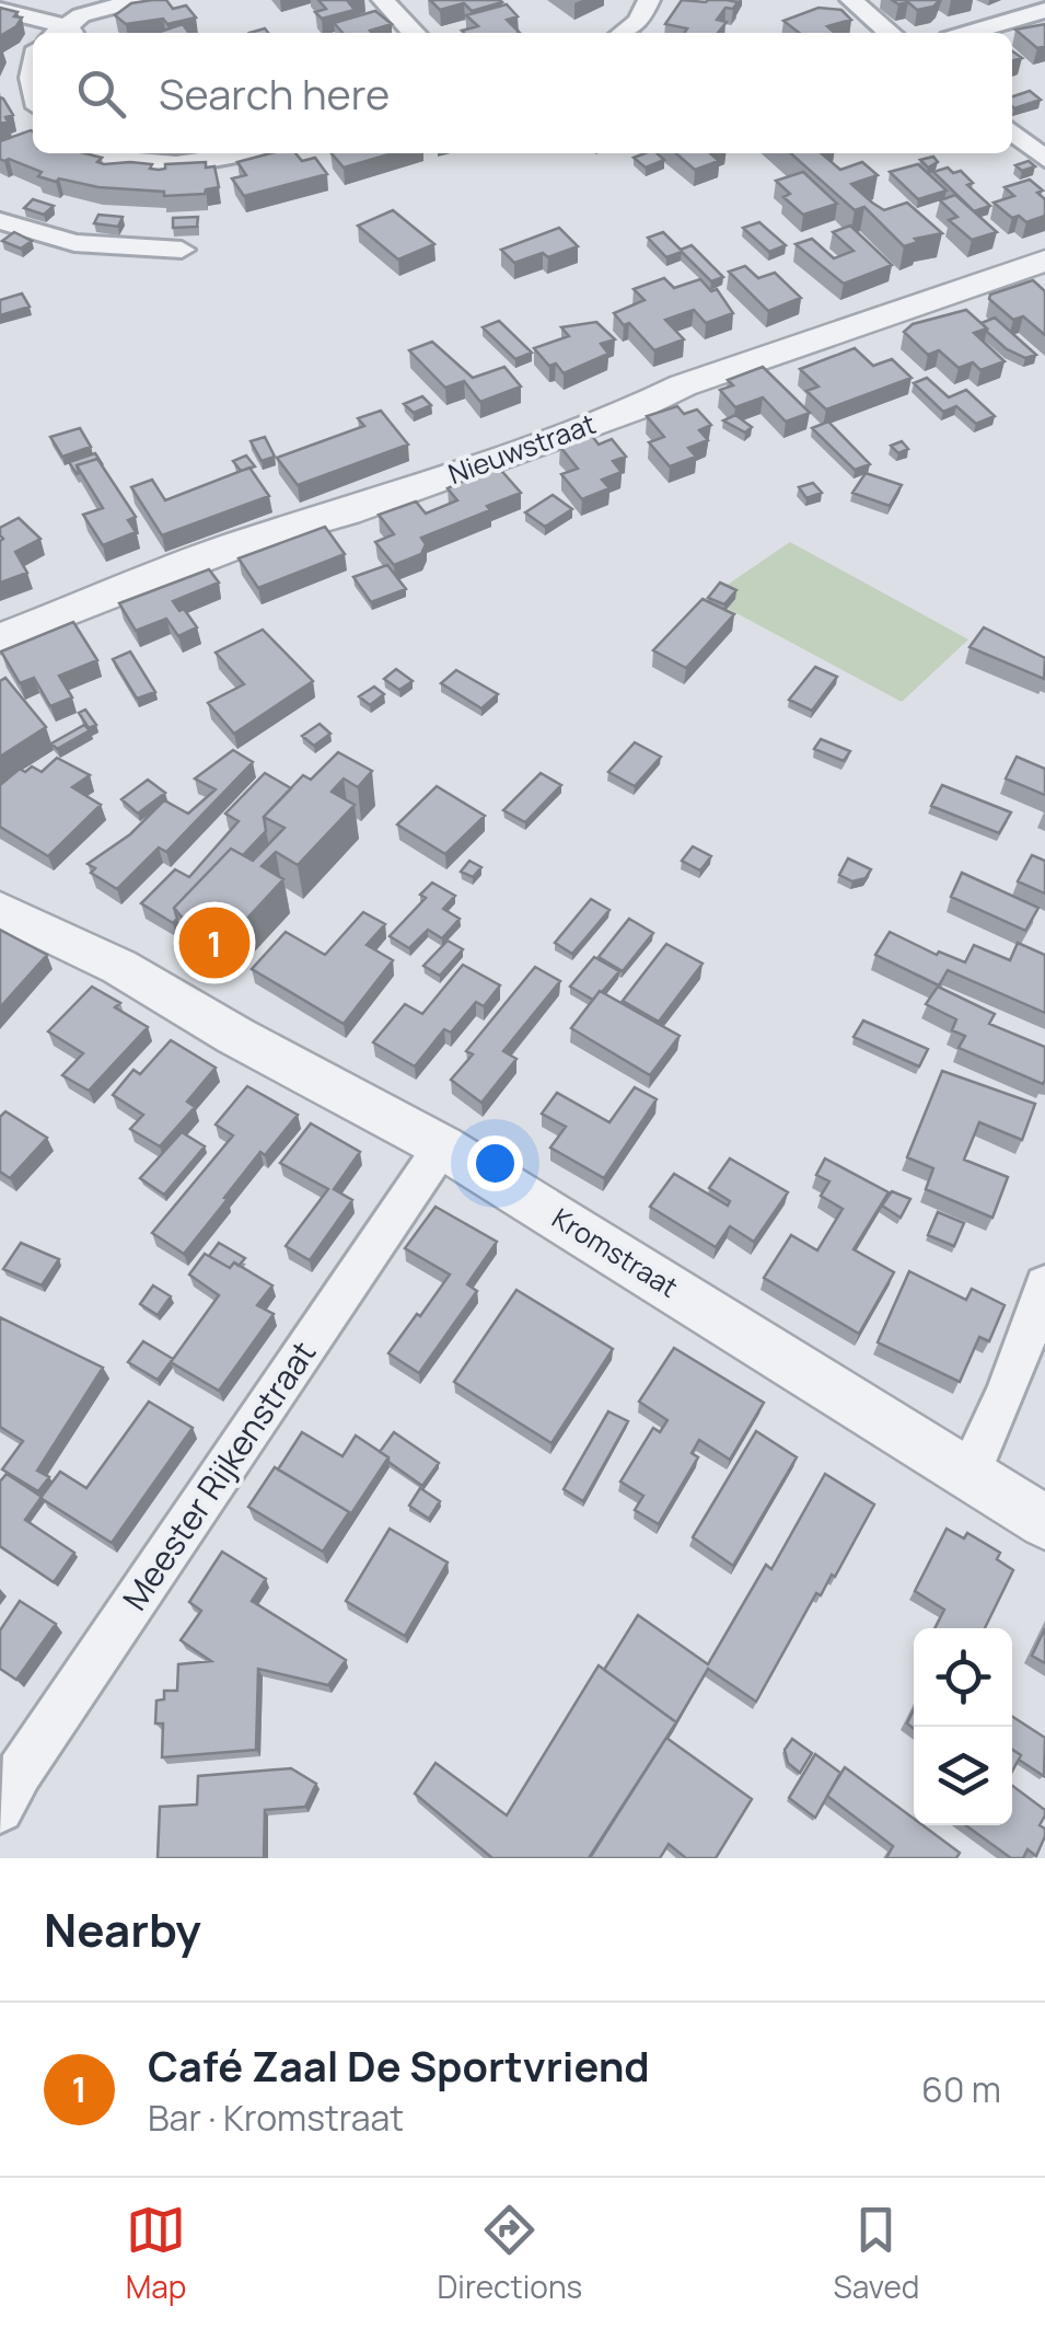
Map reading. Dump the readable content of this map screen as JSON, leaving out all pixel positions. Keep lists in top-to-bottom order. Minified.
{"streets":{"street":["Nieuwstraat","Kromstraat","Meester Rijkenstraat"]},"crossings":[["Kromstraat","Meester Rijkenstraat"]],"page":{"search":"Search here","pins":"1","heading":"Nearby","list":[{"mark":"1","name":"Café Zaal De Sportvriend","note":"Bar · Kromstraat","value":"60 m"}],"nav":["Map","Directions","Saved"]}}
